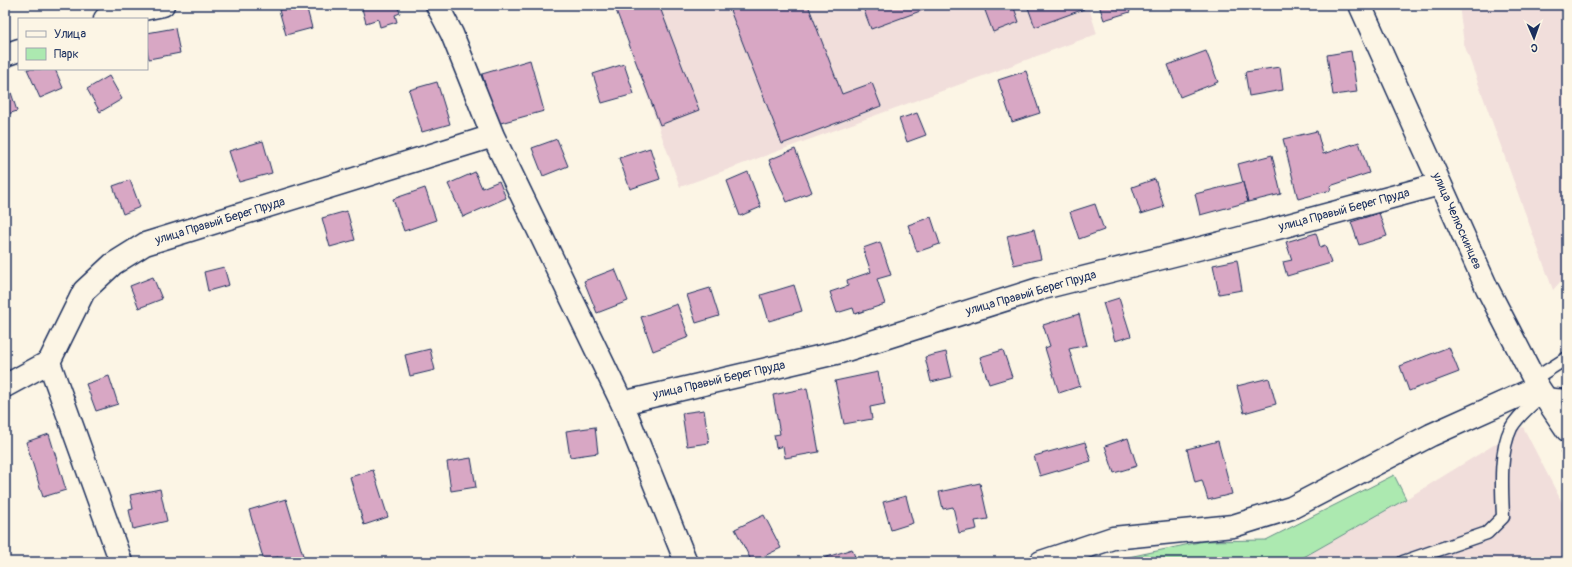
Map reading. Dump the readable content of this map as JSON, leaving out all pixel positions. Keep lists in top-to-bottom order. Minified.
{"streets":{"street":["улица Правый Берег Пруда","улица Челюскинцев"]},"crossings":[["улица Правый Берег Пруда","улица Челюскинцев"]],"legend":["Улица","Парк"],"north":"bottom"}
